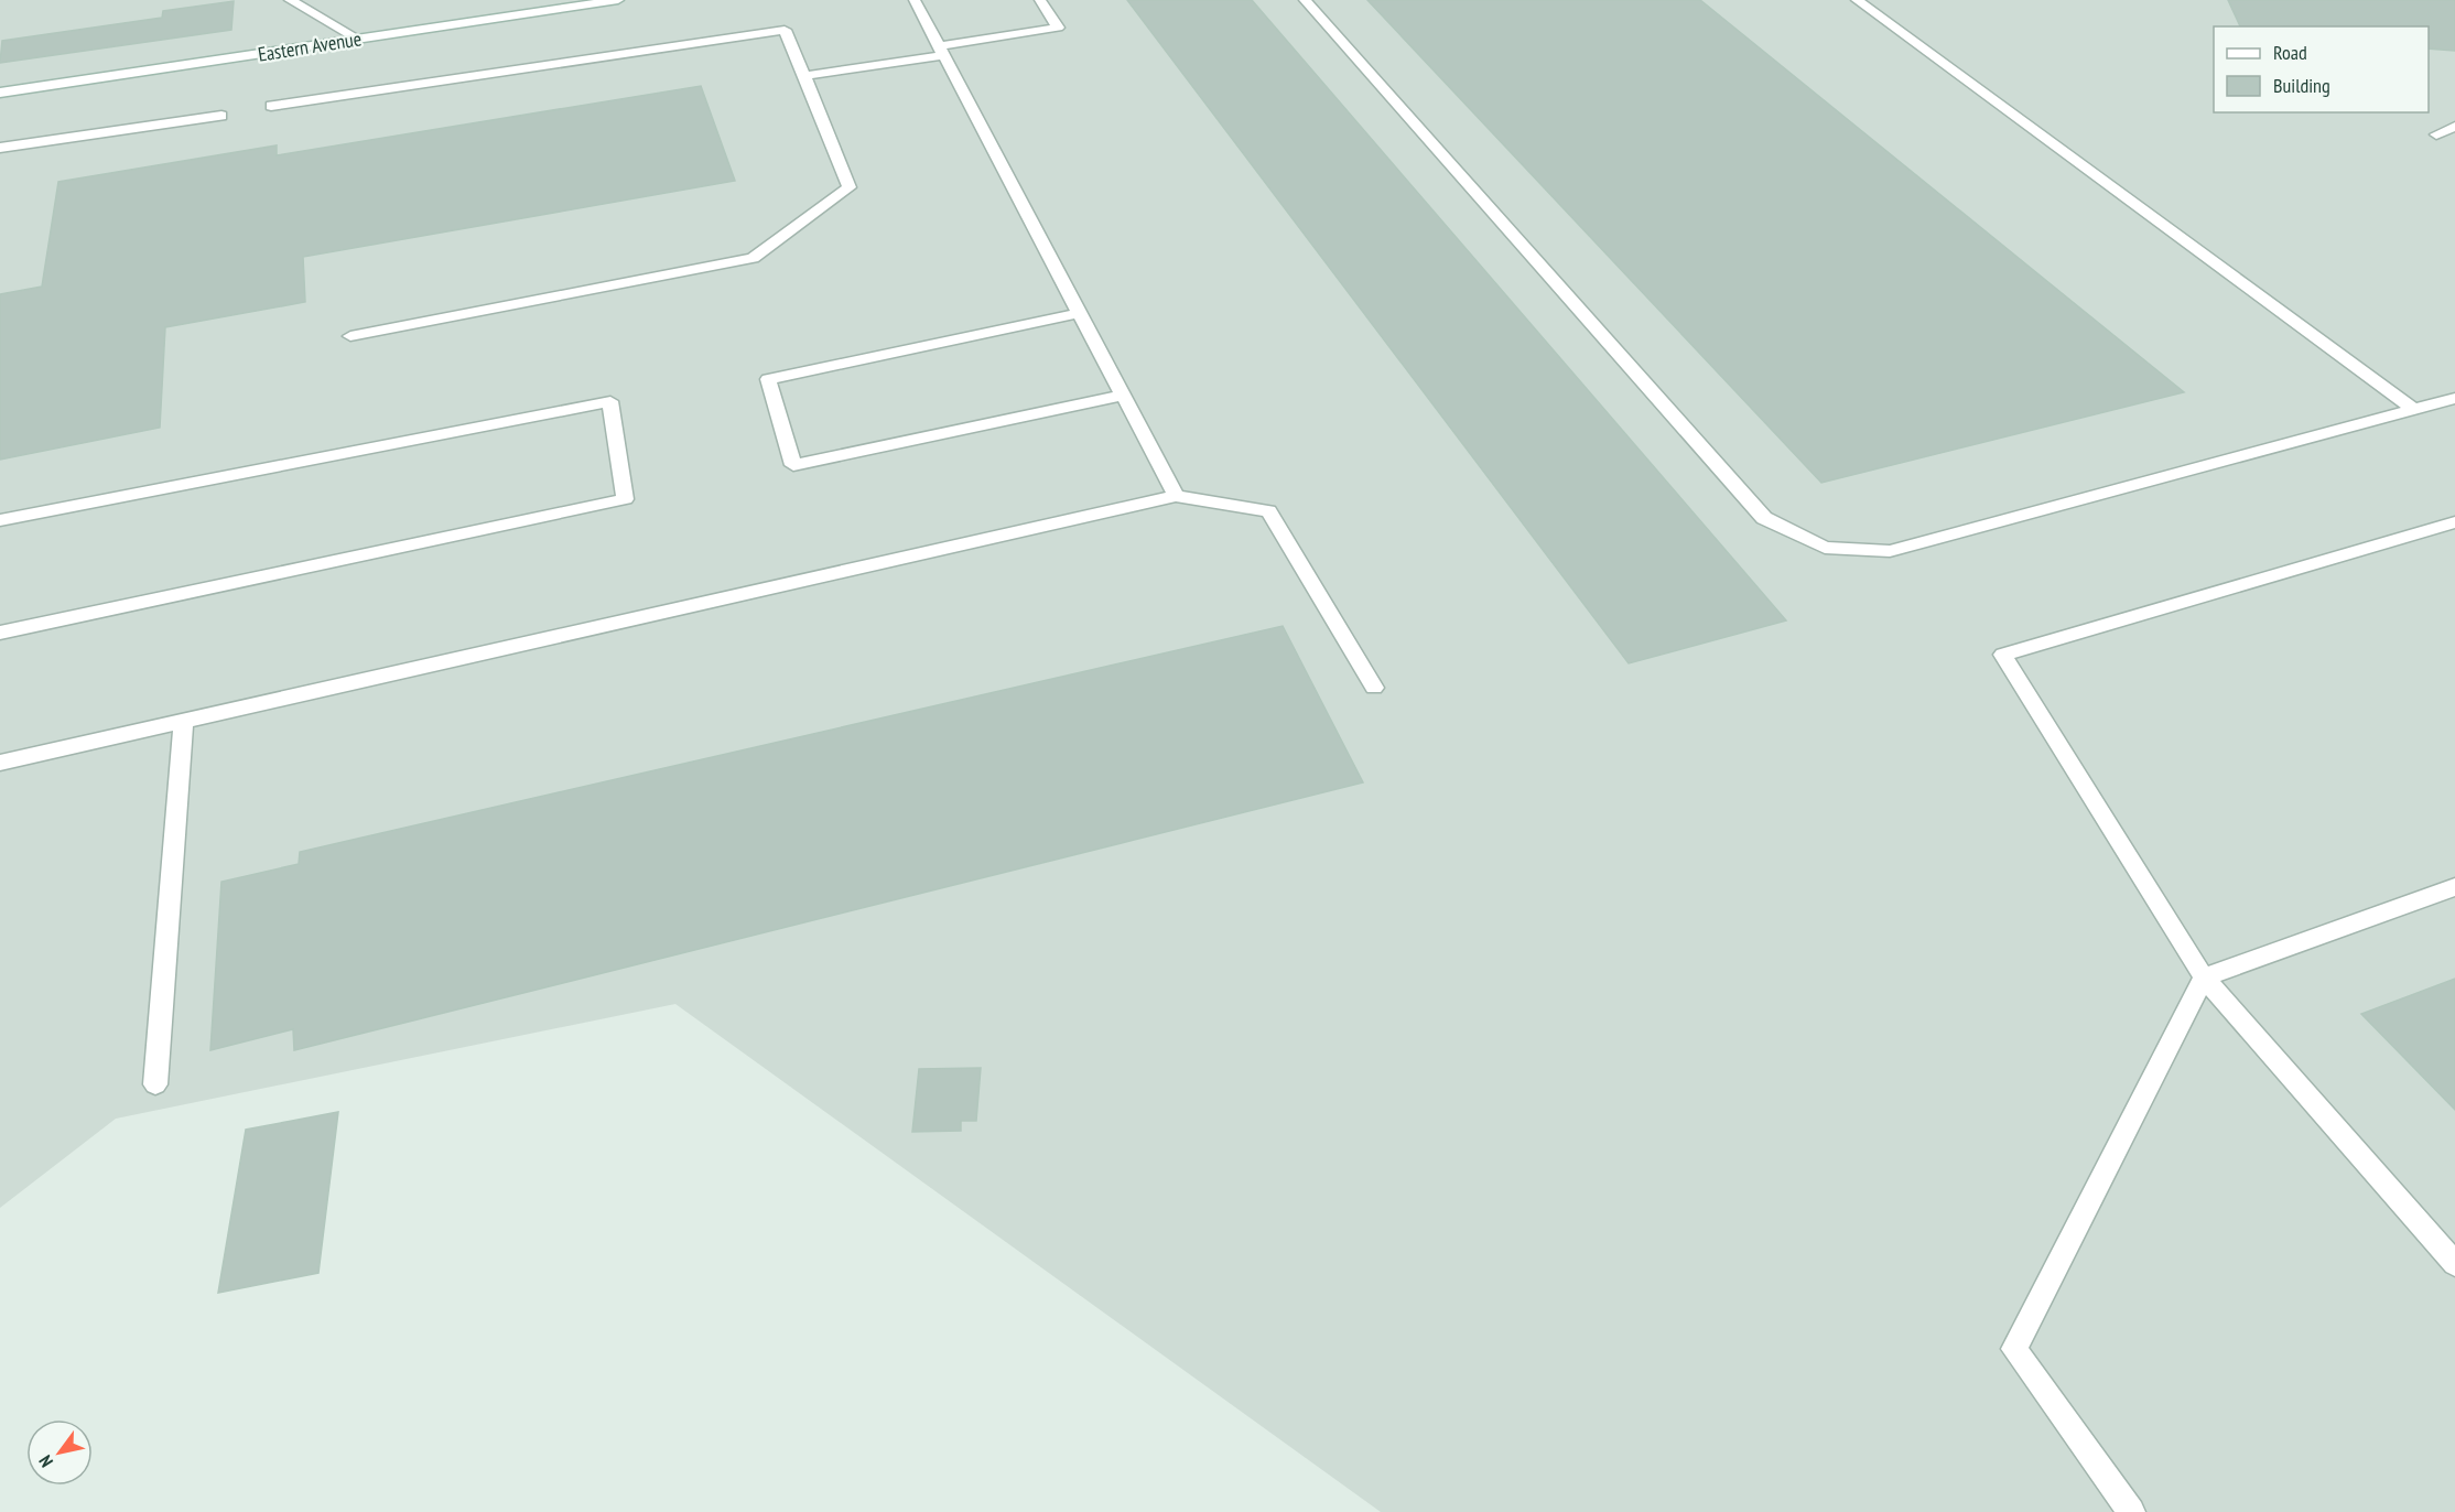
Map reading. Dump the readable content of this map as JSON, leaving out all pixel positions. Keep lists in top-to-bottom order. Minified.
{"streets":{"main road":["Eastern Avenue"]},"legend":["Road","Building"],"north":"bottom left"}
